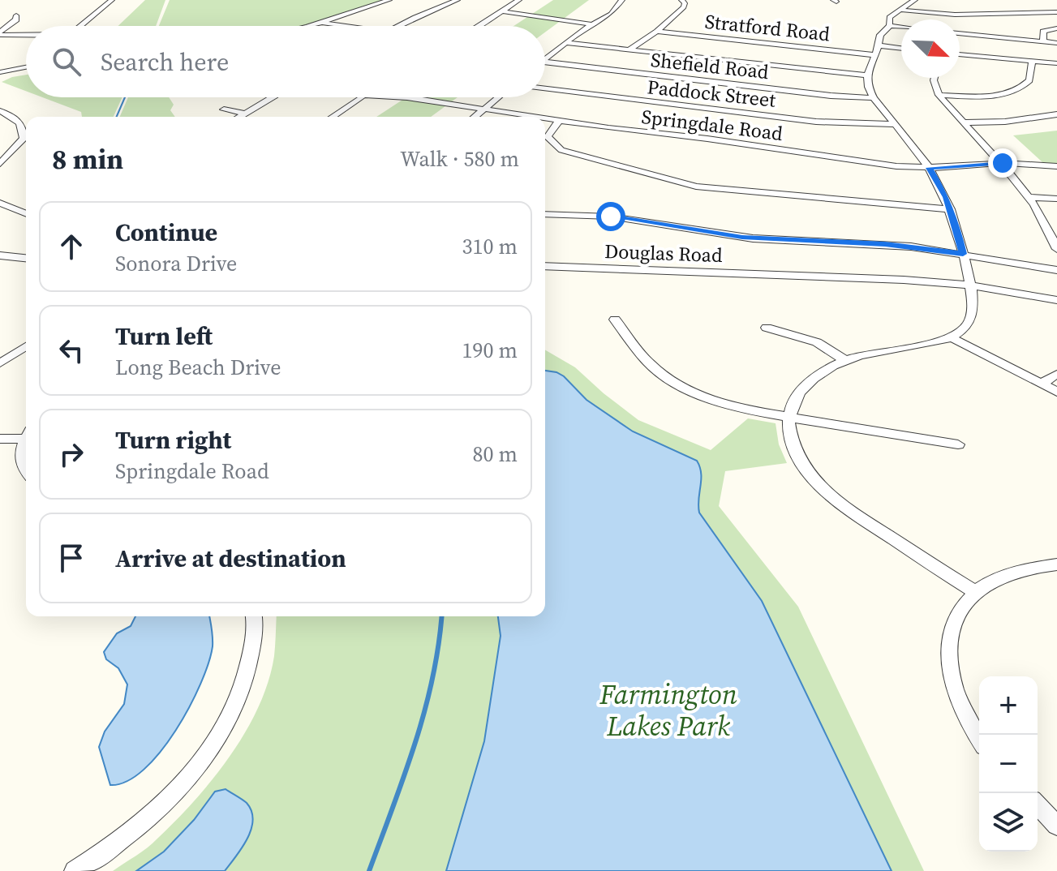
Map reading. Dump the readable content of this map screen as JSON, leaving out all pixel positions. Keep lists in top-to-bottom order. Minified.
{"streets":{"street":["Stratford Road","Shefield Road","Paddock Street","Springdale Road","Douglas Road"]},"parks":["Farmington Lakes Park"],"north":"bottom right","page":{"search":"Search here","heading":["8 min","Walk · 580 m"],"list":[["Continue","Sonora Drive","310 m"],["Turn left","Long Beach Drive","190 m"],["Turn right","Springdale Road","80 m"],"Arrive at destination"],"map_buttons":["+","−"]}}
